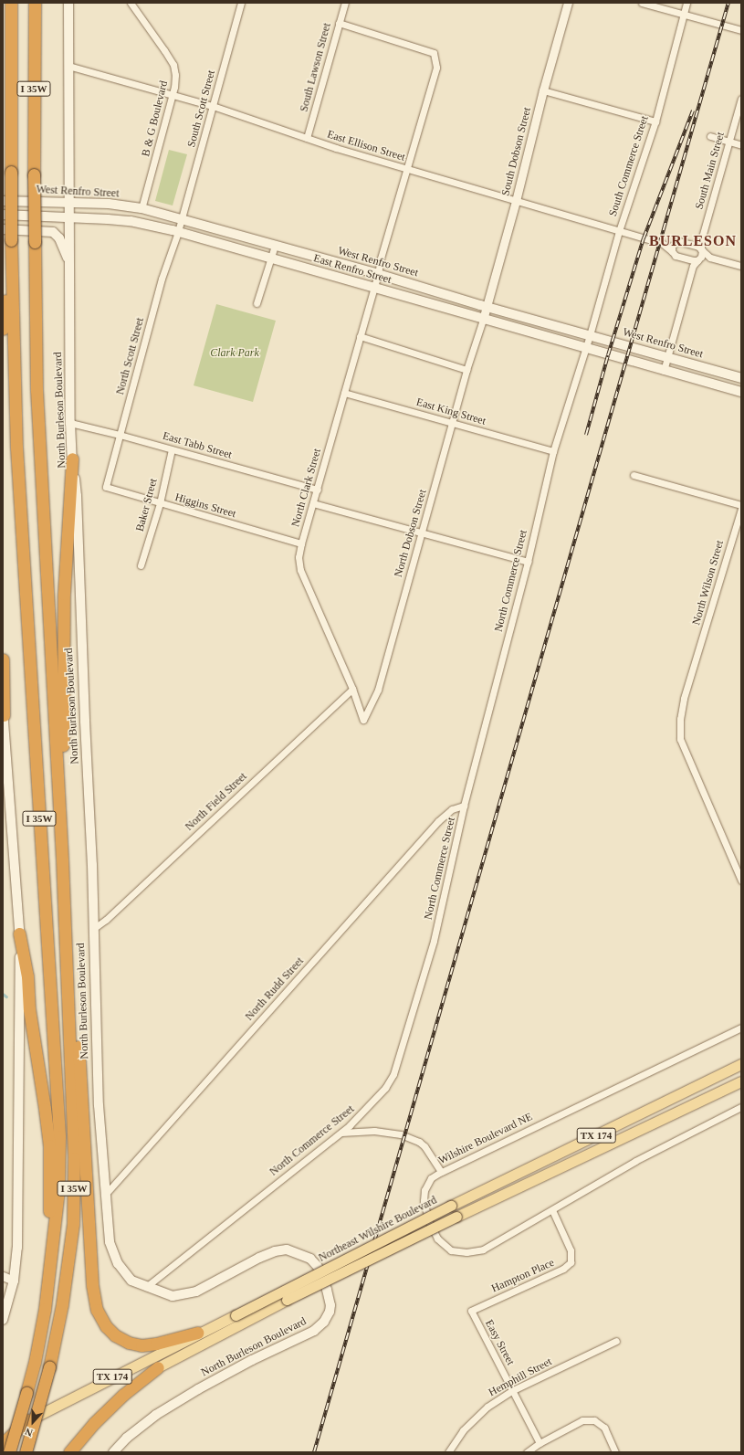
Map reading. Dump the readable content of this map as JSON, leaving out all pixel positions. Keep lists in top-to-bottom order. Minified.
{"streets":{"highway":["I 35W"],"main road":["West Renfro Street","East Renfro Street","North Burleson Boulevard","TX 174","Northeast Wilshire Boulevard"],"street":["South Lawson Street","South Scott Street","B & G Boulevard","East Ellison Street","South Dobson Street","South Commerce Street","South Main Street","North Scott Street","East King Street","East Tabb Street","North Clark Street","Baker Street","Higgins Street","North Dobson Street","North Commerce Street","North Wilson Street","North Field Street","North Rudd Street","Wilshire Boulevard NE","Hampton Place","Easy Street","Hemphill Street"]},"crossings":[["South Lawson Street","East Ellison Street"],["South Lawson Street","North Clark Street"],["South Scott Street","East Ellison Street"],["South Scott Street","West Renfro Street"],["South Scott Street","East Renfro Street"],["South Scott Street","North Scott Street"],["B & G Boulevard","East Ellison Street"],["B & G Boulevard","West Renfro Street"],["East Ellison Street","South Dobson Street"],["East Ellison Street","South Commerce Street"],["East Ellison Street","South Main Street"],["East Ellison Street","North Burleson Boulevard"],["East Ellison Street","North Clark Street"],["South Dobson Street","West Renfro Street"],["South Dobson Street","East Renfro Street"],["South Dobson Street","North Dobson Street"],["South Commerce Street","West Renfro Street"],["South Commerce Street","East Renfro Street"],["South Commerce Street","North Commerce Street"],["West Renfro Street","North Burleson Boulevard"],["West Renfro Street","North Clark Street"],["East Renfro Street","North Scott Street"],["East Renfro Street","North Burleson Boulevard"],["East Renfro Street","North Clark Street"],["East Renfro Street","North Dobson Street"],["East Renfro Street","North Commerce Street"],["North Scott Street","East Tabb Street"],["North Scott Street","Higgins Street"],["North Burleson Boulevard","East Tabb Street"],["North Burleson Boulevard","North Commerce Street"],["North Burleson Boulevard","North Field Street"],["North Burleson Boulevard","North Rudd Street"],["East King Street","North Clark Street"],["East King Street","North Dobson Street"],["East King Street","North Commerce Street"],["East Tabb Street","North Clark Street"],["East Tabb Street","Baker Street"],["North Clark Street","Higgins Street"],["North Clark Street","North Dobson Street"],["North Clark Street","North Field Street"],["Baker Street","Higgins Street"],["North Dobson Street","North Field Street"],["North Commerce Street","North Rudd Street"],["Wilshire Boulevard NE","Hampton Place"],["Hampton Place","Easy Street"],["Easy Street","Hemphill Street"]],"districts":["BURLESON"],"parks":["Clark Park"],"north":"bottom"}
